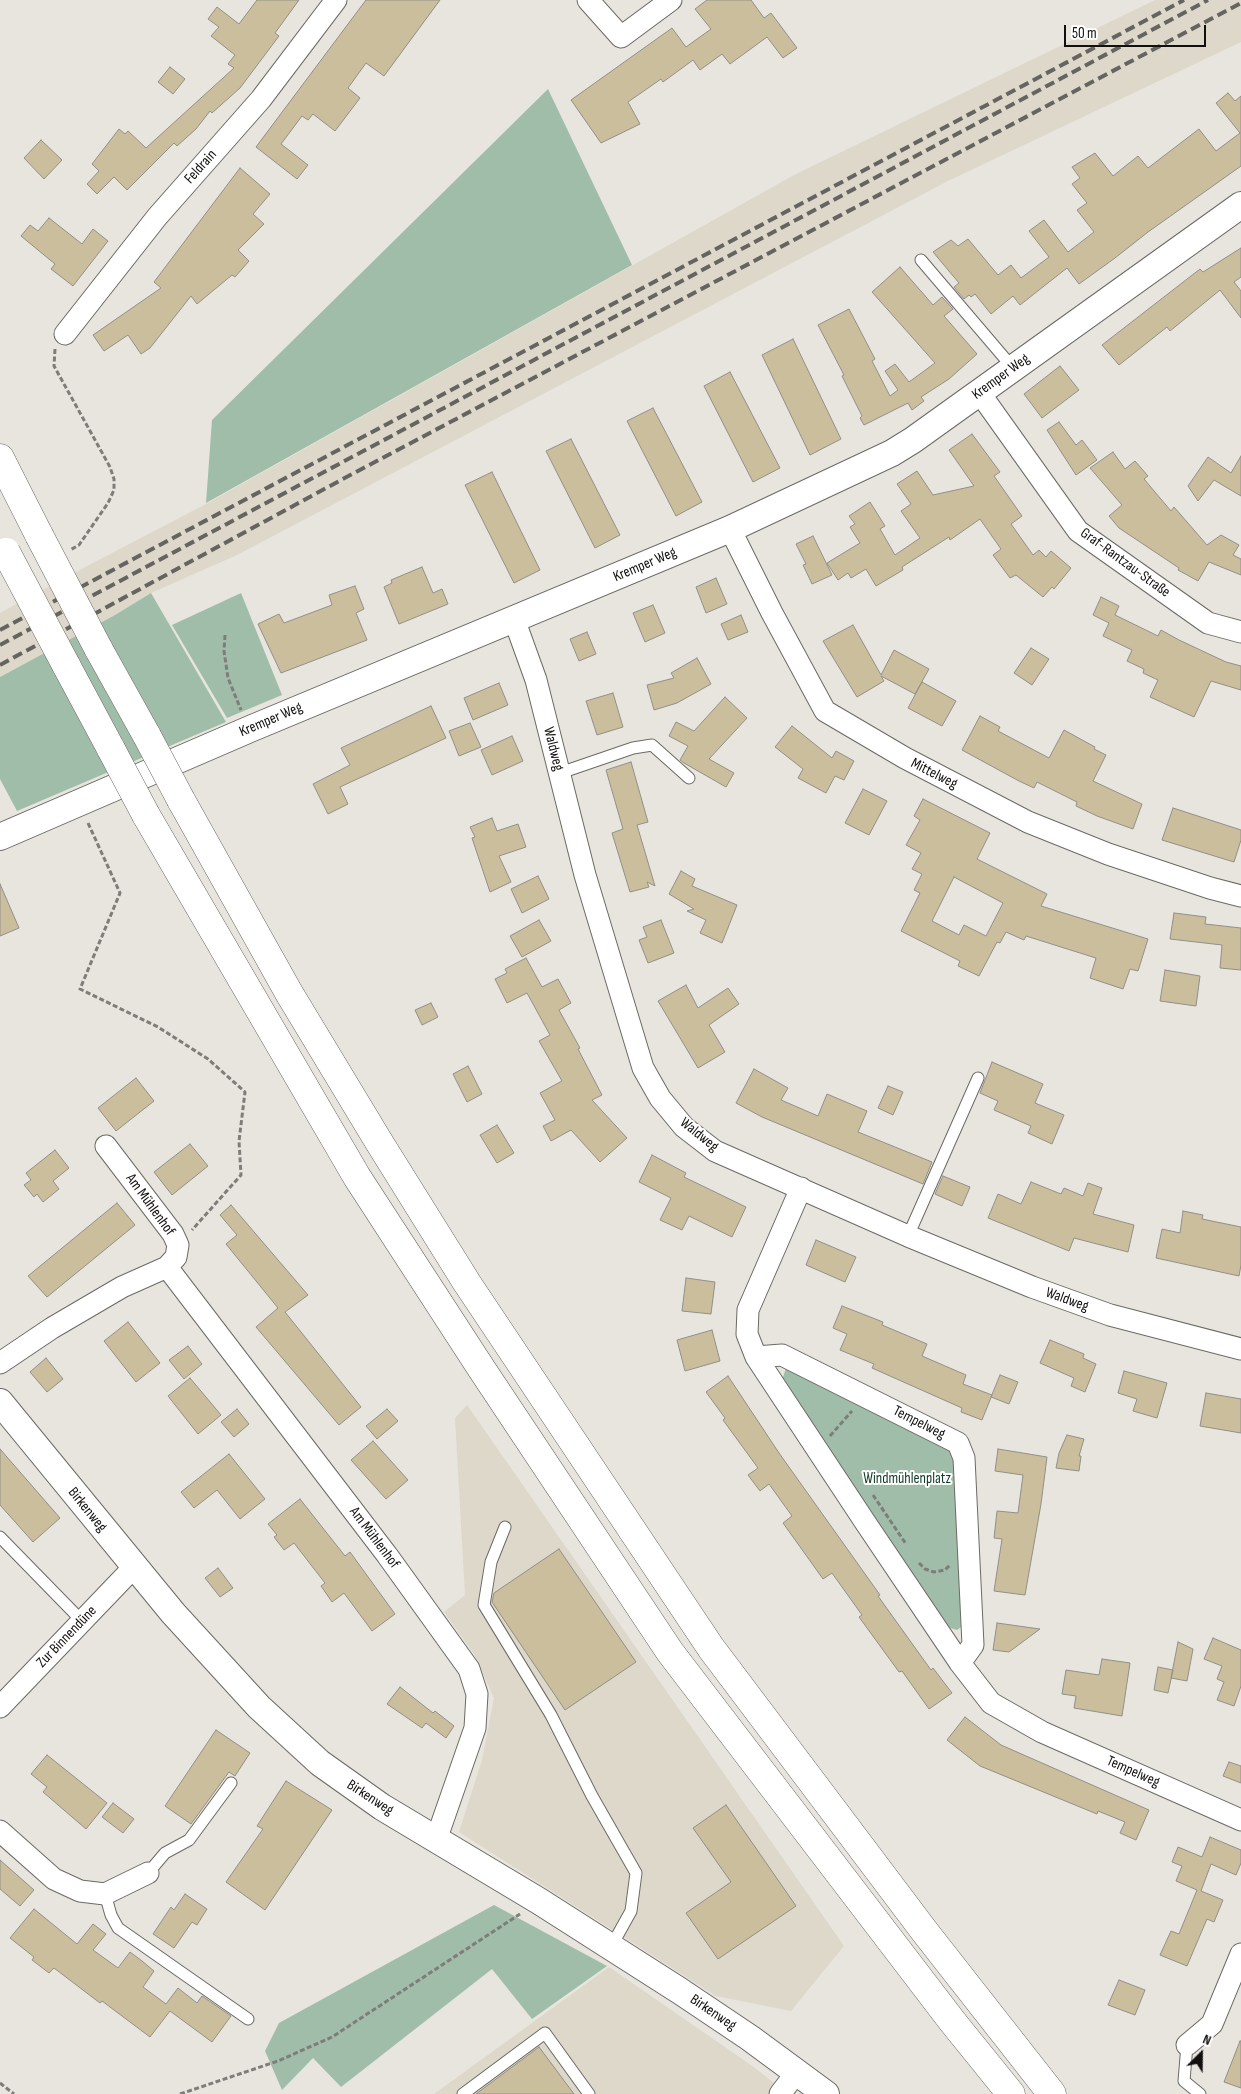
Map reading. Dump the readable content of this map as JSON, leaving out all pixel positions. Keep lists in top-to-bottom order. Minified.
{"streets":{"street":["Feldrain","Kremper Weg","Graf-Rantzau-Straße","Waldweg","Mittelweg","Am Mühlenhof","Tempelweg","Birkenweg","Zur Binnendüne"]},"crossings":[["Kremper Weg","Graf-Rantzau-Straße"],["Kremper Weg","Waldweg"],["Kremper Weg","Mittelweg"],["Waldweg","Tempelweg"],["Am Mühlenhof","Birkenweg"],["Birkenweg","Zur Binnendüne"]],"parks":["Windmühlenplatz"],"scale_bar":"50 m","north":"top right"}
